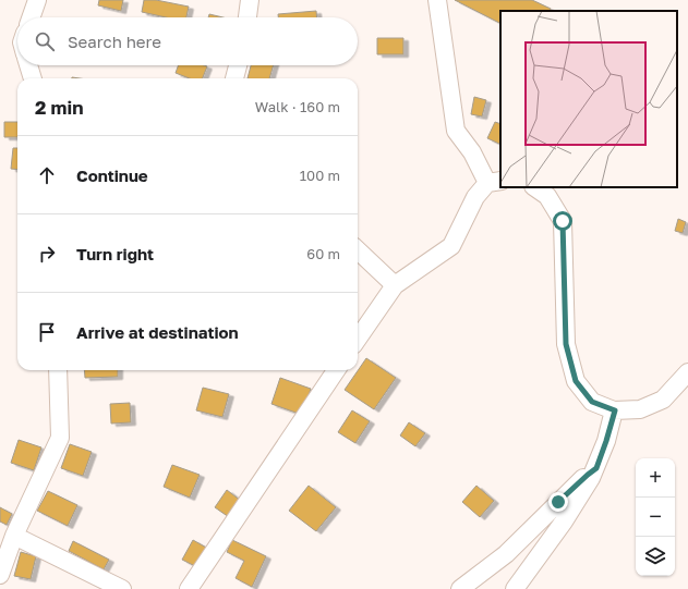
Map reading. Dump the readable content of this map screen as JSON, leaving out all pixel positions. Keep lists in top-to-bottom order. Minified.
{"page":{"search":"Search here","heading":["2 min","Walk · 160 m"],"list":[["Continue","100 m"],["Turn right","60 m"],"Arrive at destination"],"map_buttons":["+","−"]}}
